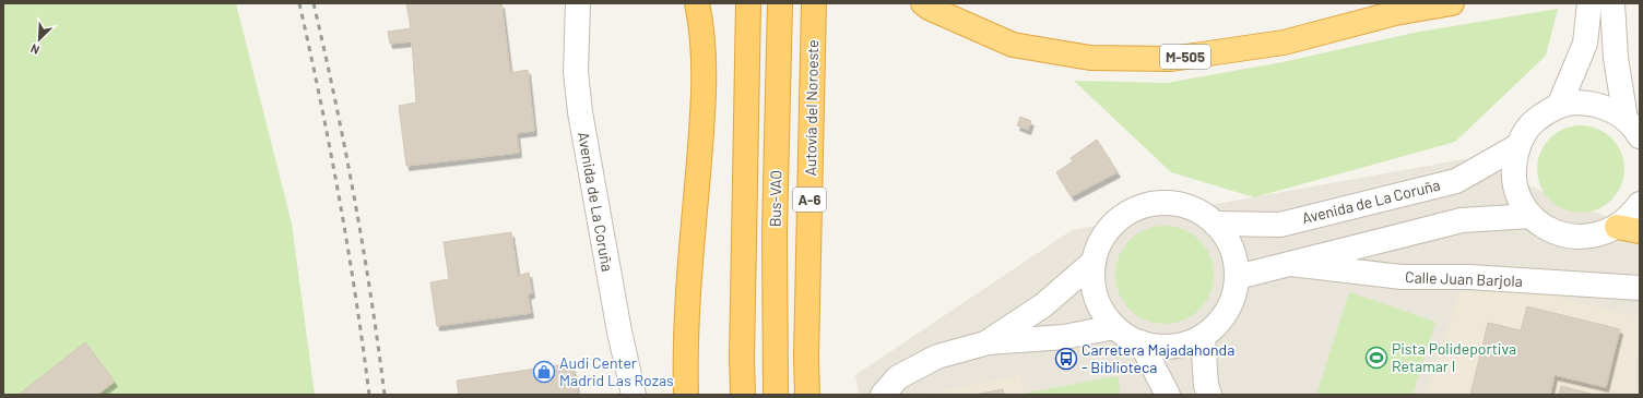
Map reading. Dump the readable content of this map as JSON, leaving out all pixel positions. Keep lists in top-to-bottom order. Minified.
{"streets":{"highway":["M-505","Autovía del Noroeste","Bus-VAO","A-6"],"street":["Avenida de La Coruña","Calle Juan Barjola"]},"places":{"sports":["Pista Polideportiva Retamar I"],"bus stop":["Carretera Majadahonda - Biblioteca"],"shop":["Audi Center Madrid Las Rozas"]},"north":"bottom left"}
